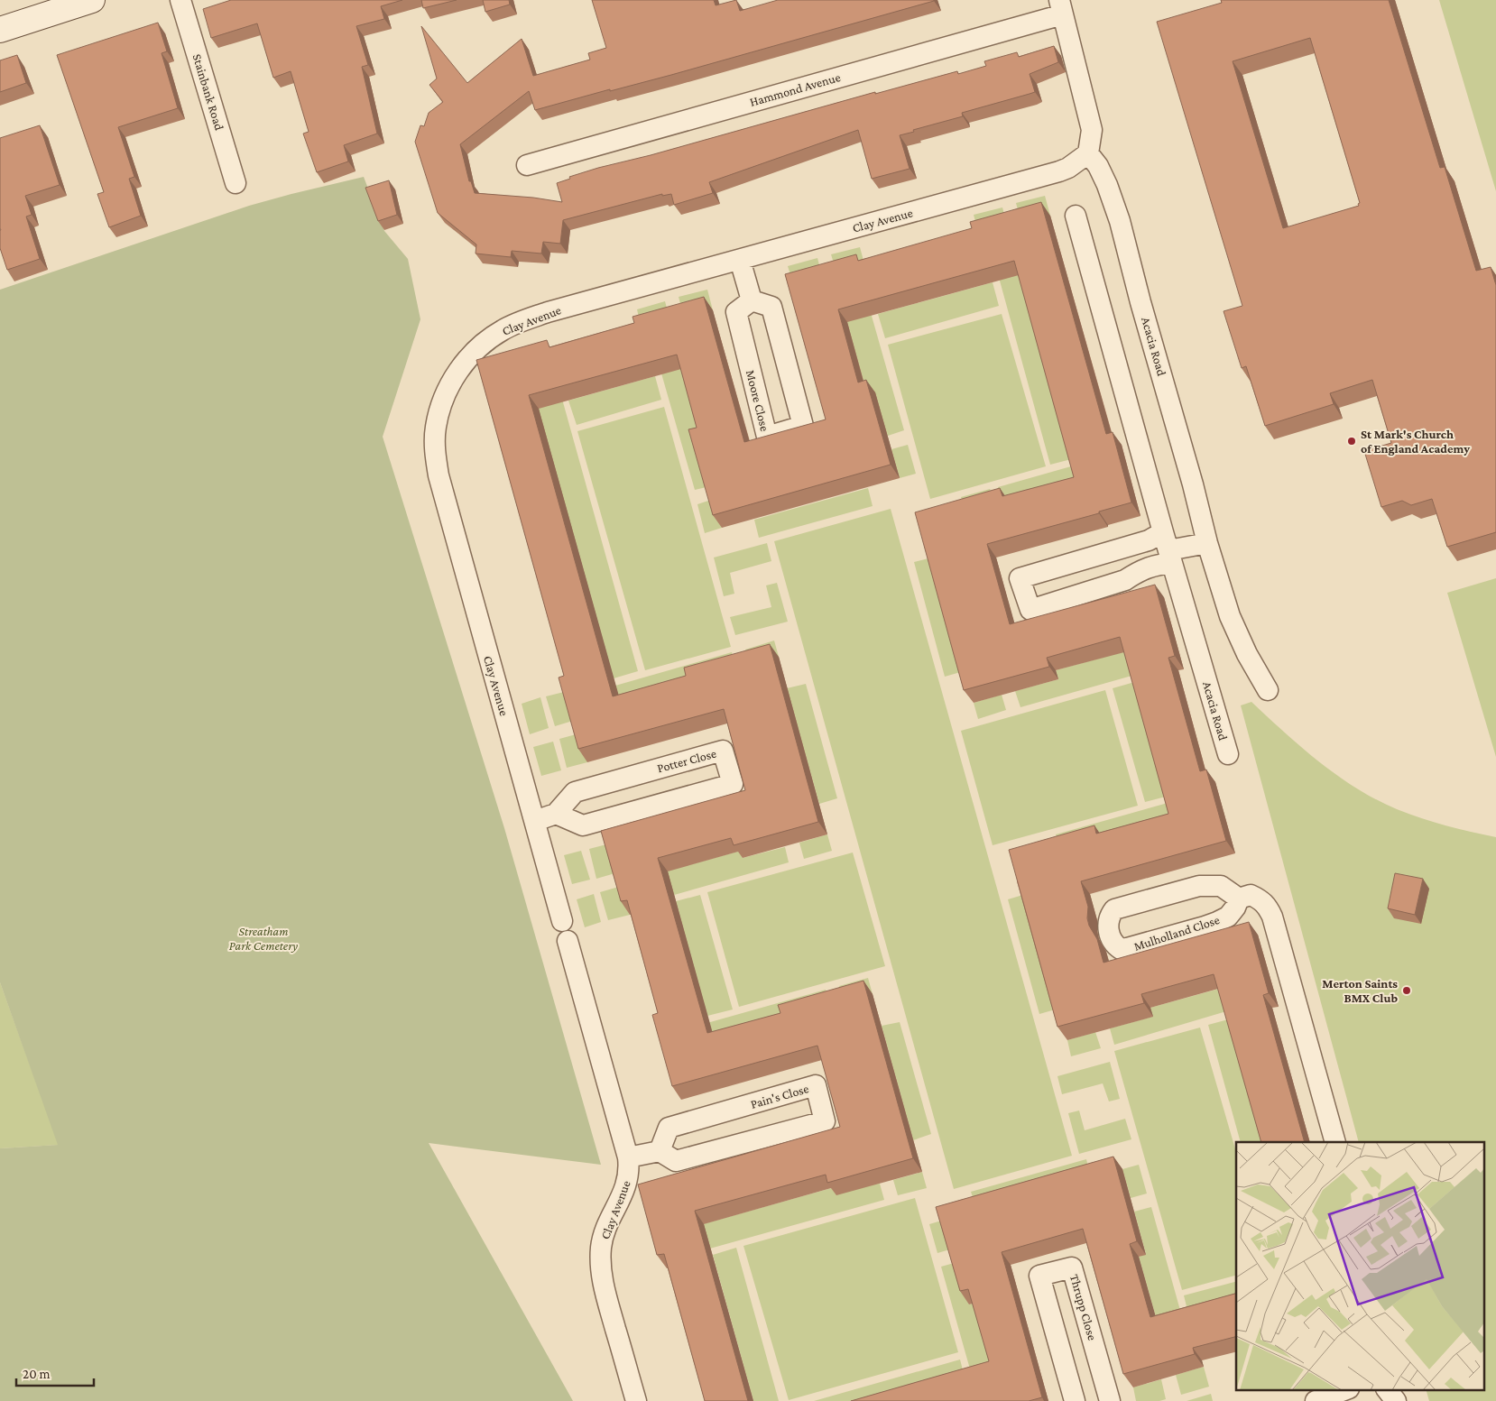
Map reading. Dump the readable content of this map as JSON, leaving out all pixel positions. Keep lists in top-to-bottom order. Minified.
{"streets":{"street":["Hammond Avenue","Stainbank Road","Clay Avenue","Acacia Road","Moore Close","Potter Close","Mulholland Close","Pain's Close","Thrupp Close"]},"crossings":[["Clay Avenue","Acacia Road"]],"parks":["Streatham Park Cemetery"],"places":["St Mark's Church of England Academy","Merton Saints BMX Club"],"scale_bar":"20 m"}
